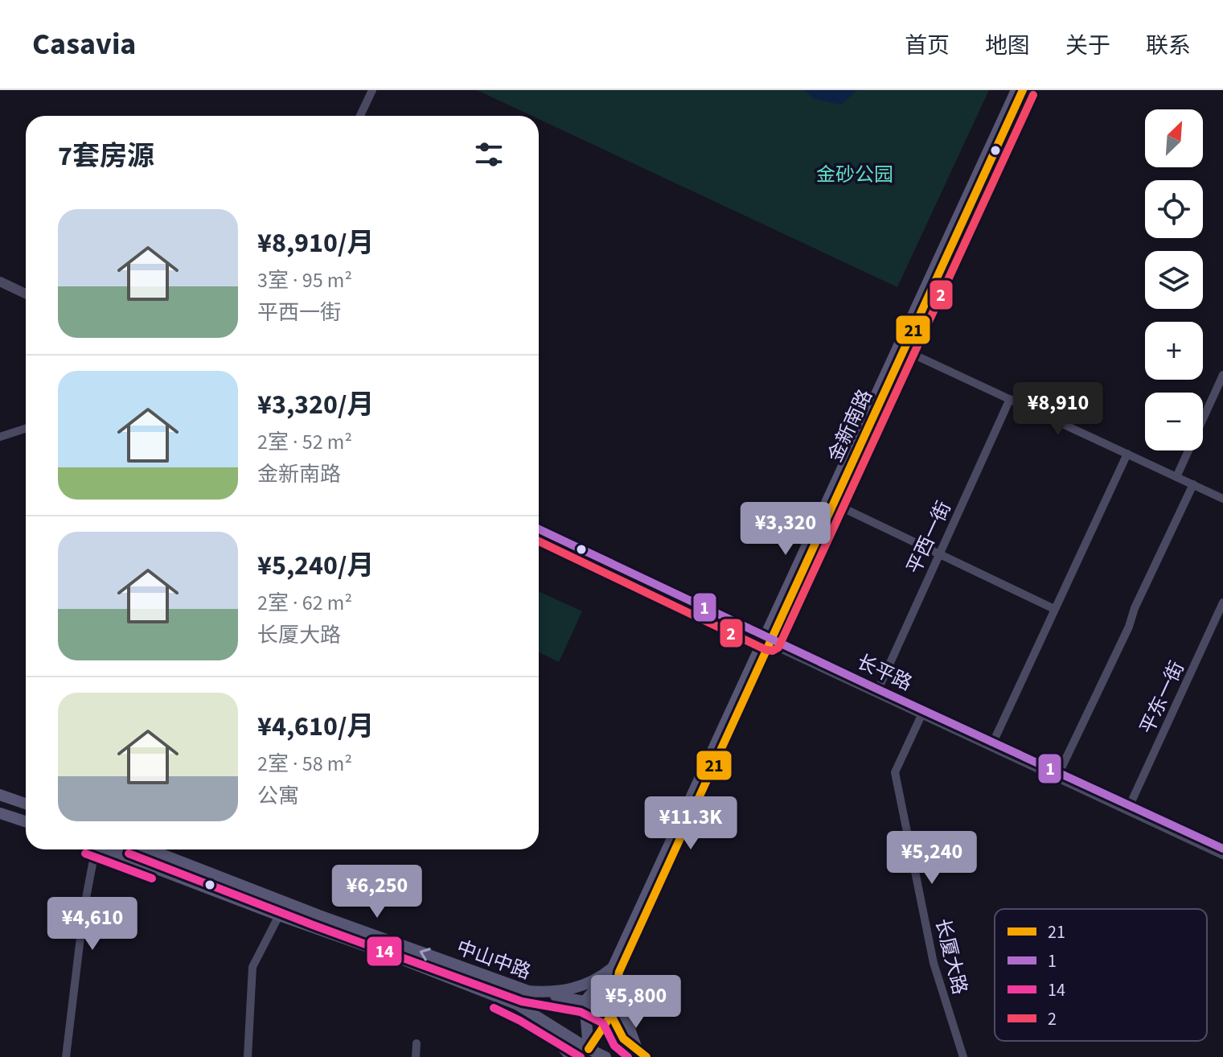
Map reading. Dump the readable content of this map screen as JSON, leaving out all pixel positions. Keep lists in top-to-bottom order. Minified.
{"streets":{"main road":["金新南路","中山中路"],"street":["平西一街","长平路","平东一街","长厦大路"]},"crossings":[["金新南路","长平路"],["金新南路","中山中路"],["平西一街","长平路"],["长平路","平东一街"],["长平路","长厦大路"]],"parks":["金砂公园"],"lines":["transit line 21","transit line 2","transit line 1","transit line 14"],"legend":["21","1","14","2"],"north":"top right","page":{"header":"Casavia","nav":["首页","地图","关于","联系"],"map_buttons":["+","−"],"heading":"7套房源","list":[{"name":"¥8,910/月","note":"3室 · 95 m² · 平西一街"},{"name":"¥3,320/月","note":"2室 · 52 m² · 金新南路"},{"name":"¥5,240/月","note":"2室 · 62 m² · 长厦大路"},{"name":"¥4,610/月","note":"2室 · 58 m² · 公寓"}],"price":["¥8,910","¥3,320","¥11.3K","¥5,240","¥6,250","¥4,610","¥5,800"]}}
